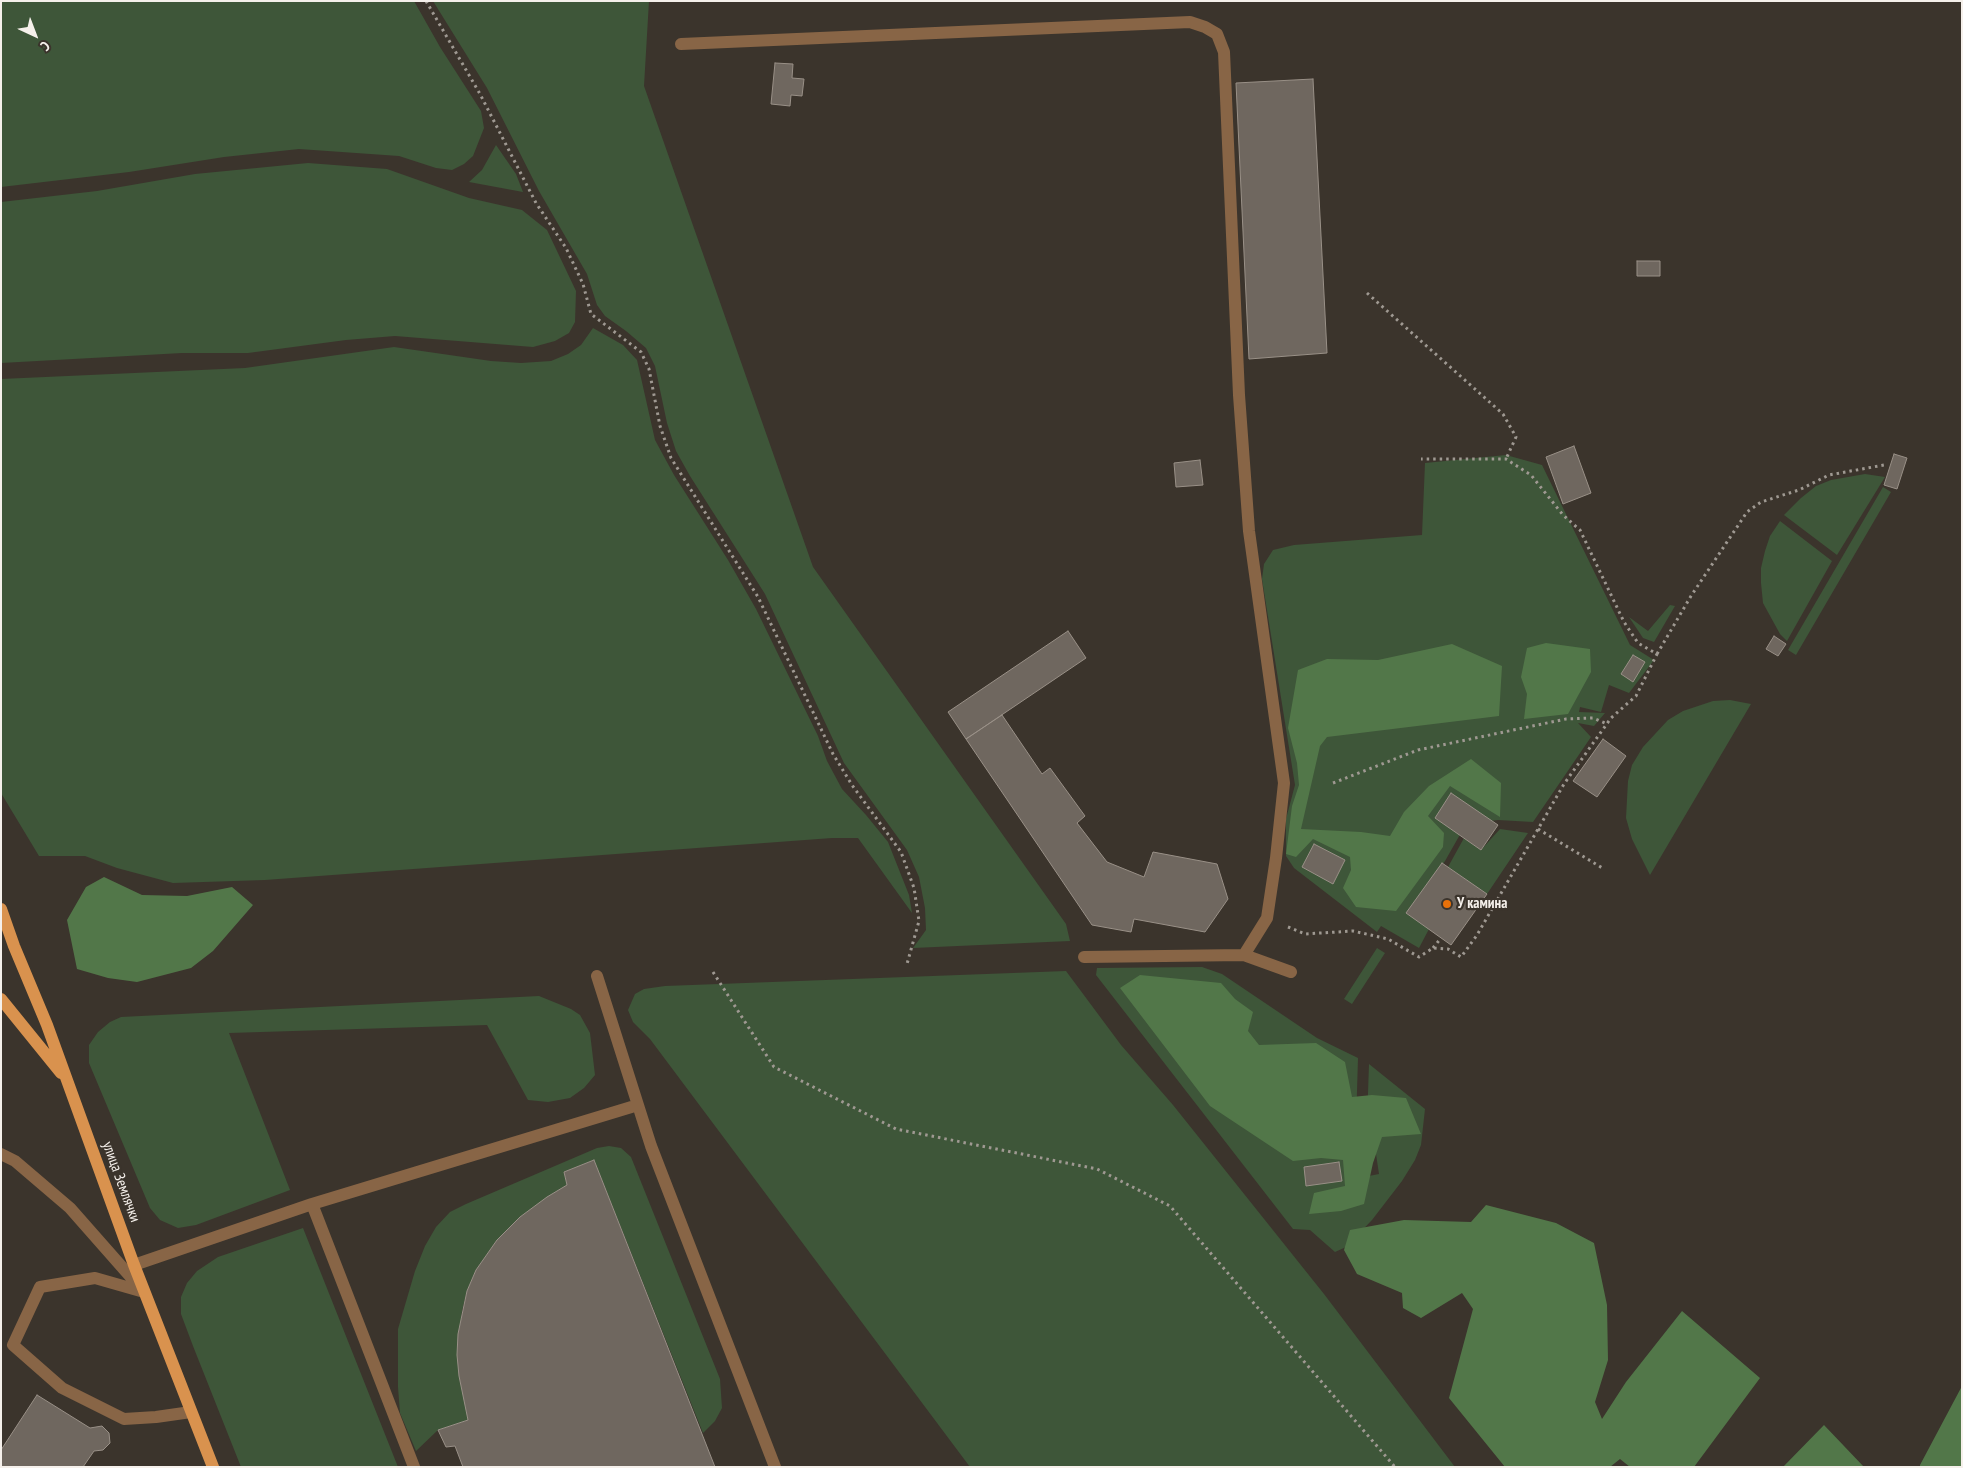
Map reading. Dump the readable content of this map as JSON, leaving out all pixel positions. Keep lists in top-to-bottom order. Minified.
{"streets":{"main road":["улица Землячки"]},"places":["У камина"],"north":"bottom right"}
